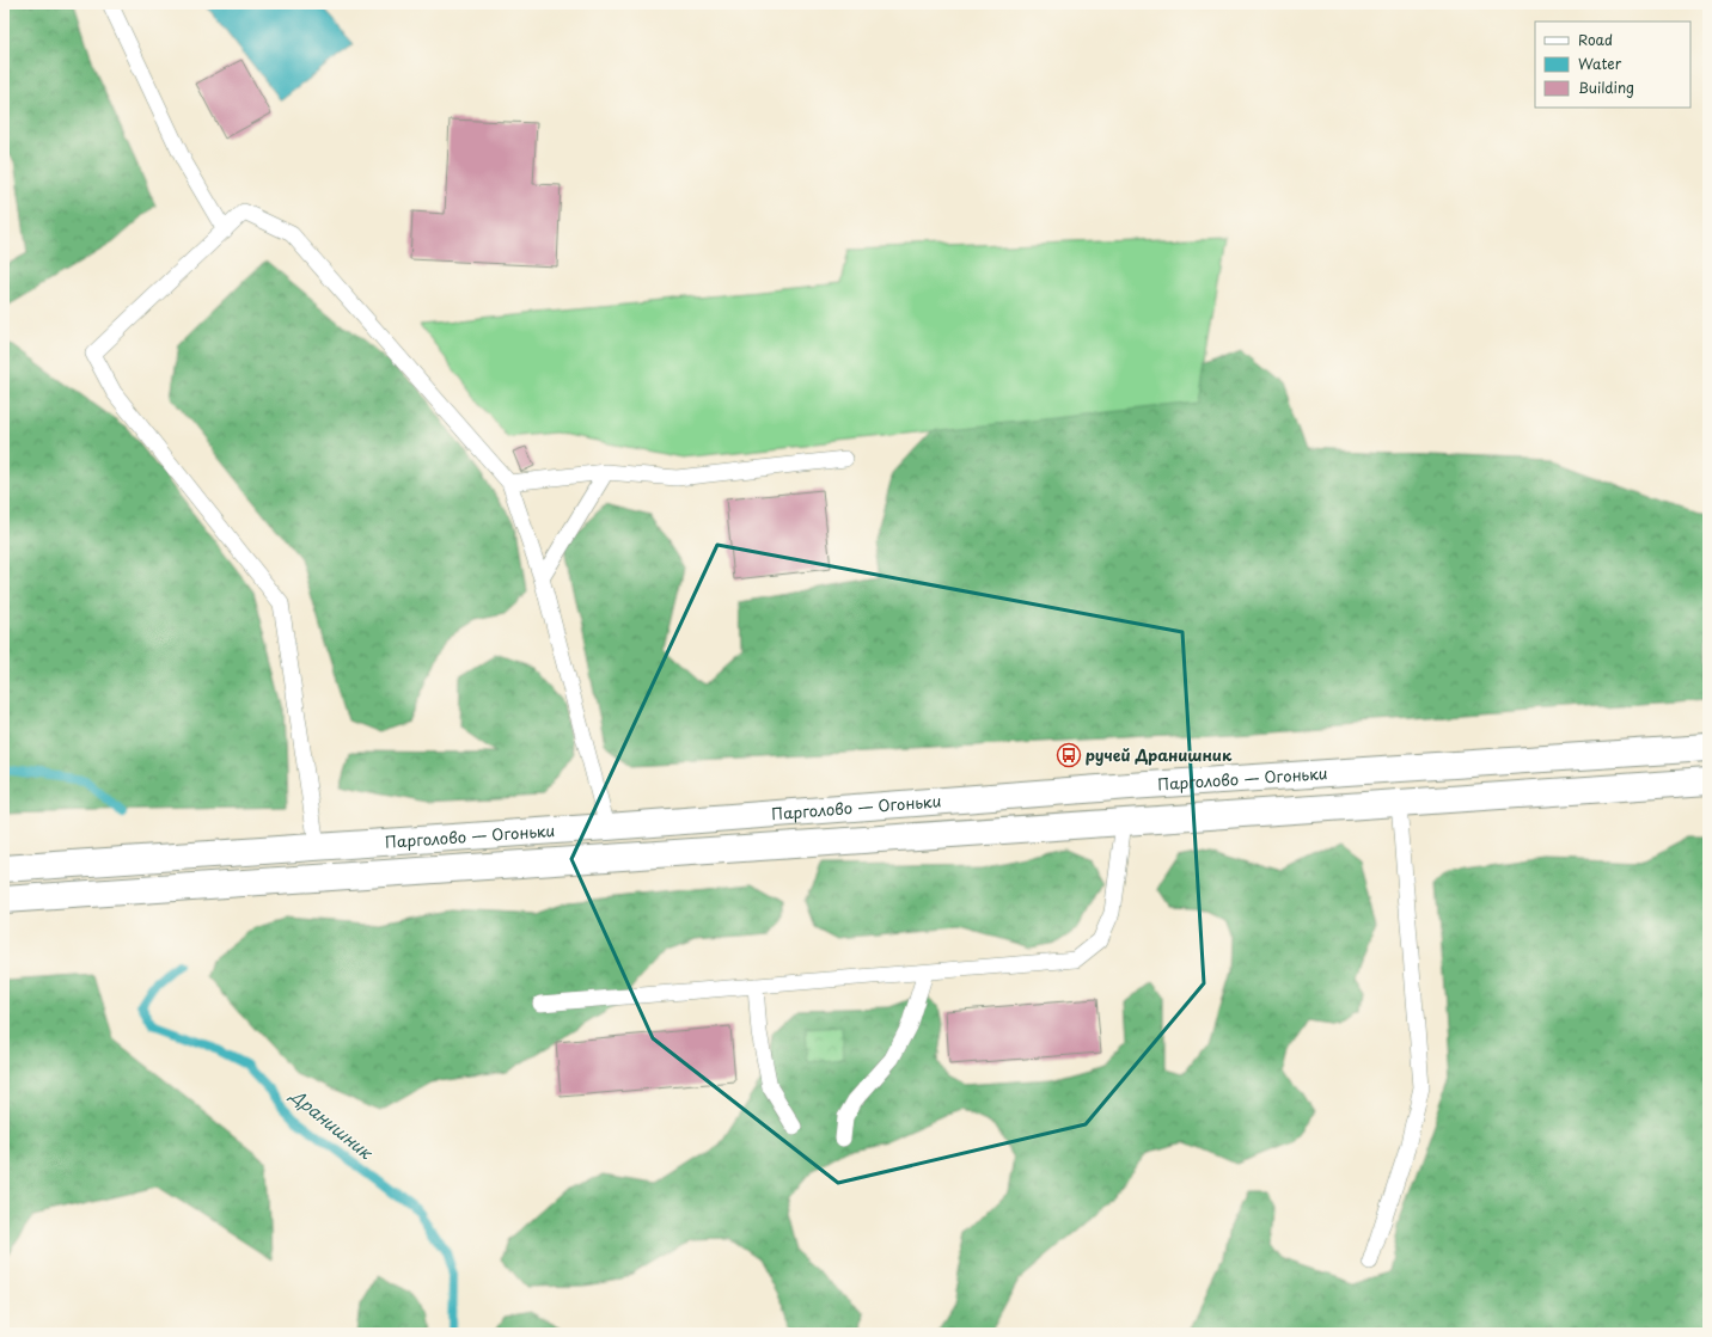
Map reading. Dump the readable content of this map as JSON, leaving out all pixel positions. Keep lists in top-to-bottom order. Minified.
{"streets":{"main road":["Парголово — Огоньки"]},"water":["Дранишник"],"places":{"bus stop":["ручей Дранишник"]},"legend":["Road","Water","Building"]}
